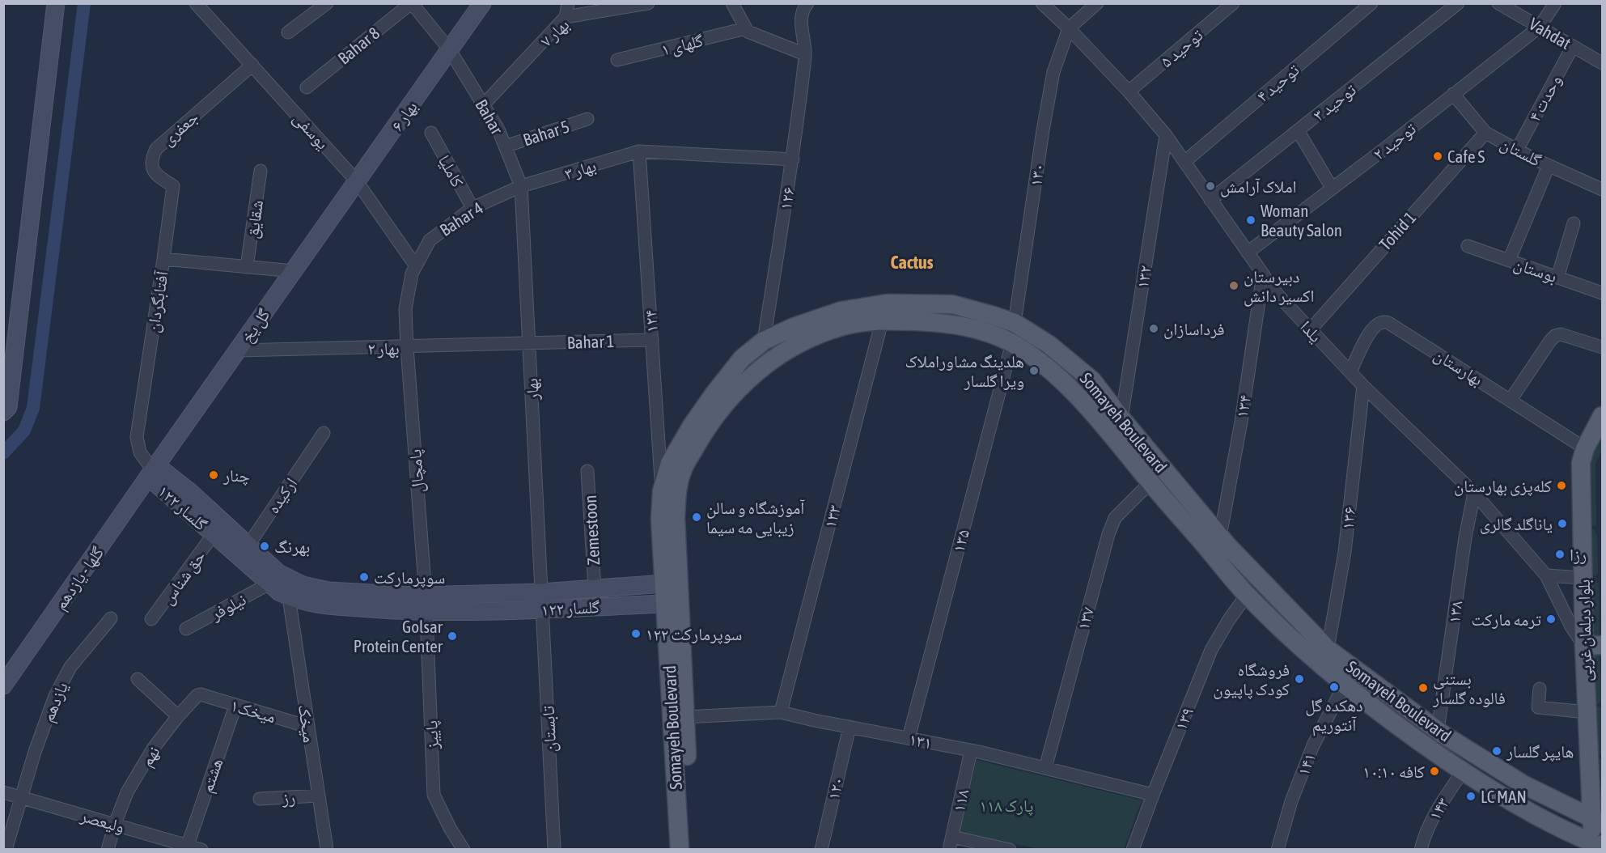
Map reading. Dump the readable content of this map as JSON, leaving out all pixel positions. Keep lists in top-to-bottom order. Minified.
{"streets":{"main road":["بهار ۶","گل یخ","Somayeh Boulevard","گلسار ۱۲۲","گلها - یازدهم","بلوار دیلمان غربی"],"street":["بهار ۷","Vahdat","گلهای ۱","Bahar 8","توحید ۵","توحید ۴","وحدت ۴","توحید ۳","Bahar","جعفری","یوسفی","Bahar 5","توحید ۲","گلستان","بهار ۳","کاملیا","۱۳۰","۱۲۶","Bahar 4","شقایق","Tohid 1","بوستان","۱۳۲","آفتابگردان","۱۲۴","یلدا","Bahar 1","بهار ۲","بهارستان","بهار","۱۳۴","پامچال","ارکیده","۱۳۳","۱۳۶","Zemestoon","۱۳۵","حق شناس","نیلوفر","۱۳۸","۱۳۷","یازدهم","میخک۱","۱۳۹","میخک","تابستان","پاییز","۱۳۱","نهم","۱۴۱","هشتم","۱۲۰","رز","۱۱۸","۱۴۳","ولیعصر"]},"crossings":[["بهار ۷","Bahar"],["Vahdat","وحدت ۴"],["Vahdat","توحید ۲"],["Bahar 8","Bahar"],["توحید ۵","یلدا"],["توحید ۴","یلدا"],["وحدت ۴","گلستان"],["توحید ۳","یلدا"],["بهار ۶","Bahar"],["بهار ۶","یوسفی"],["بهار ۶","گل یخ"],["Bahar","Bahar 5"],["Bahar","بهار ۳"],["Bahar","Bahar 4"],["Bahar","بهار"],["جعفری","یوسفی"],["جعفری","آفتابگردان"],["یوسفی","Bahar 4"],["یوسفی","گل یخ"],["توحید ۲","گلستان"],["توحید ۲","یلدا"],["گلستان","Tohid 1"],["بهار ۳","۱۲۶"],["بهار ۳","Bahar 4"],["بهار ۳","۱۲۴"],["بهار ۳","بهار"],["کاملیا","Bahar 4"],["۱۳۰","یلدا"],["۱۳۰","Somayeh Boulevard"],["۱۲۶","Somayeh Boulevard"],["Bahar 4","بهار ۲"],["Bahar 4","بهار"],["Bahar 4","پامچال"],["شقایق","آفتابگردان"],["Tohid 1","یلدا"],["۱۳۲","یلدا"],["۱۳۲","Somayeh Boulevard"],["آفتابگردان","گل یخ"],["آفتابگردان","گلسار ۱۲۲"],["آفتابگردان","گلها - یازدهم"],["۱۲۴","Bahar 1"],["۱۲۴","Somayeh Boulevard"],["گل یخ","بهار ۲"],["گل یخ","گلسار ۱۲۲"],["گل یخ","گلها - یازدهم"],["یلدا","بهارستان"],["یلدا","۱۳۴"],["یلدا","۱۳۶"],["یلدا","۱۳۸"],["یلدا","بلوار دیلمان غربی"],["Bahar 1","بهار ۲"],["Bahar 1","بهار"],["بهار ۲","بهار"],["بهار ۲","پامچال"],["بهارستان","بلوار دیلمان غربی"],["بهار","گلسار ۱۲۲"],["بهار","تابستان"],["۱۳۴","Somayeh Boulevard"],["Somayeh Boulevard","گلسار ۱۲۲"],["Somayeh Boulevard","۱۳۳"],["Somayeh Boulevard","۱۳۶"],["Somayeh Boulevard","۱۳۵"],["Somayeh Boulevard","۱۳۸"],["Somayeh Boulevard","۱۳۷"],["Somayeh Boulevard","بلوار دیلمان غربی"],["Somayeh Boulevard","۱۳۹"],["Somayeh Boulevard","۱۳۱"],["Somayeh Boulevard","۱۴۱"],["Somayeh Boulevard","۱۴۳"],["پامچال","گلسار ۱۲۲"],["پامچال","پاییز"],["ارکیده","گلسار ۱۲۲"],["گلسار ۱۲۲","Zemestoon"],["گلسار ۱۲۲","حق شناس"],["گلسار ۱۲۲","گلها - یازدهم"],["گلسار ۱۲۲","نیلوفر"],["گلسار ۱۲۲","میخک"],["گلسار ۱۲۲","تابستان"],["گلسار ۱۲۲","پاییز"],["۱۳۳","۱۳۱"],["۱۳۵","۱۳۱"],["۱۳۷","۱۳۱"],["یازدهم","ولیعصر"],["میخک۱","میخک"],["میخک۱","نهم"],["میخک۱","هشتم"],["۱۳۹","۱۳۱"],["میخک","رز"],["۱۳۱","۱۲۰"],["۱۳۱","۱۱۸"],["نهم","ولیعصر"],["هشتم","ولیعصر"]],"districts":["Cactus"],"parks":["پارک ۱۱۸"],"places":["Cafe S","املاک آرامش","Woman Beauty Salon","دبیرستان اکسیر دانش","فرداسازان","هلدینگ مشاوراملاک ویرا گلسار","چنار","کله‌پزی بهارستان","آموزشگاه و سالن زیبایی مه سیما","یاناگلد گالری","بهرنگ","رزا","سوپرمارکت","ترمه مارکت","سوپرمارکت ۱۲۲","Golsar Protein Center","فروشگاه کودک پاپیون","دهکده گل آنتوریم","بستنی فالوده گلسار","هایپر گلسار","کافه ۱۰:۱۰","LC MAN"]}
